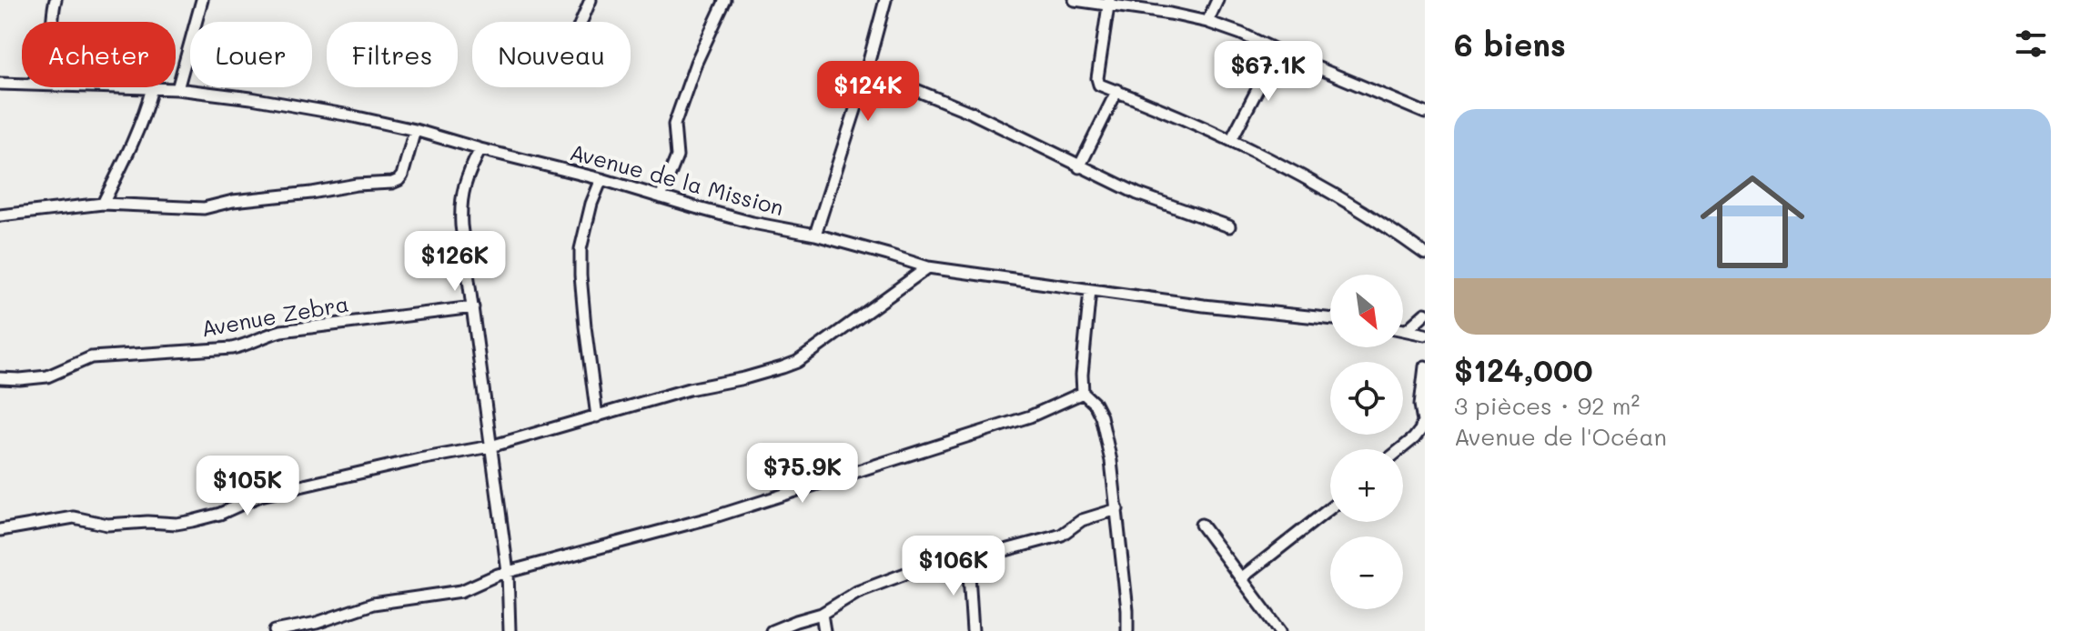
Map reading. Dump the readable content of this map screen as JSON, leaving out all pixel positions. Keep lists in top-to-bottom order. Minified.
{"streets":{"street":["Avenue de la Mission","Avenue Zebra"]},"north":"bottom right","page":{"heading":"6 biens","chip":["Acheter","Louer","Filtres","Nouveau"],"price":["$67.1K","$124K","$126K","$75.9K","$105K","$106K"],"list":[{"name":"$124,000","note":"3 pièces · 92 m² · Avenue de l'Océan"}],"map_buttons":["+","−"]}}
